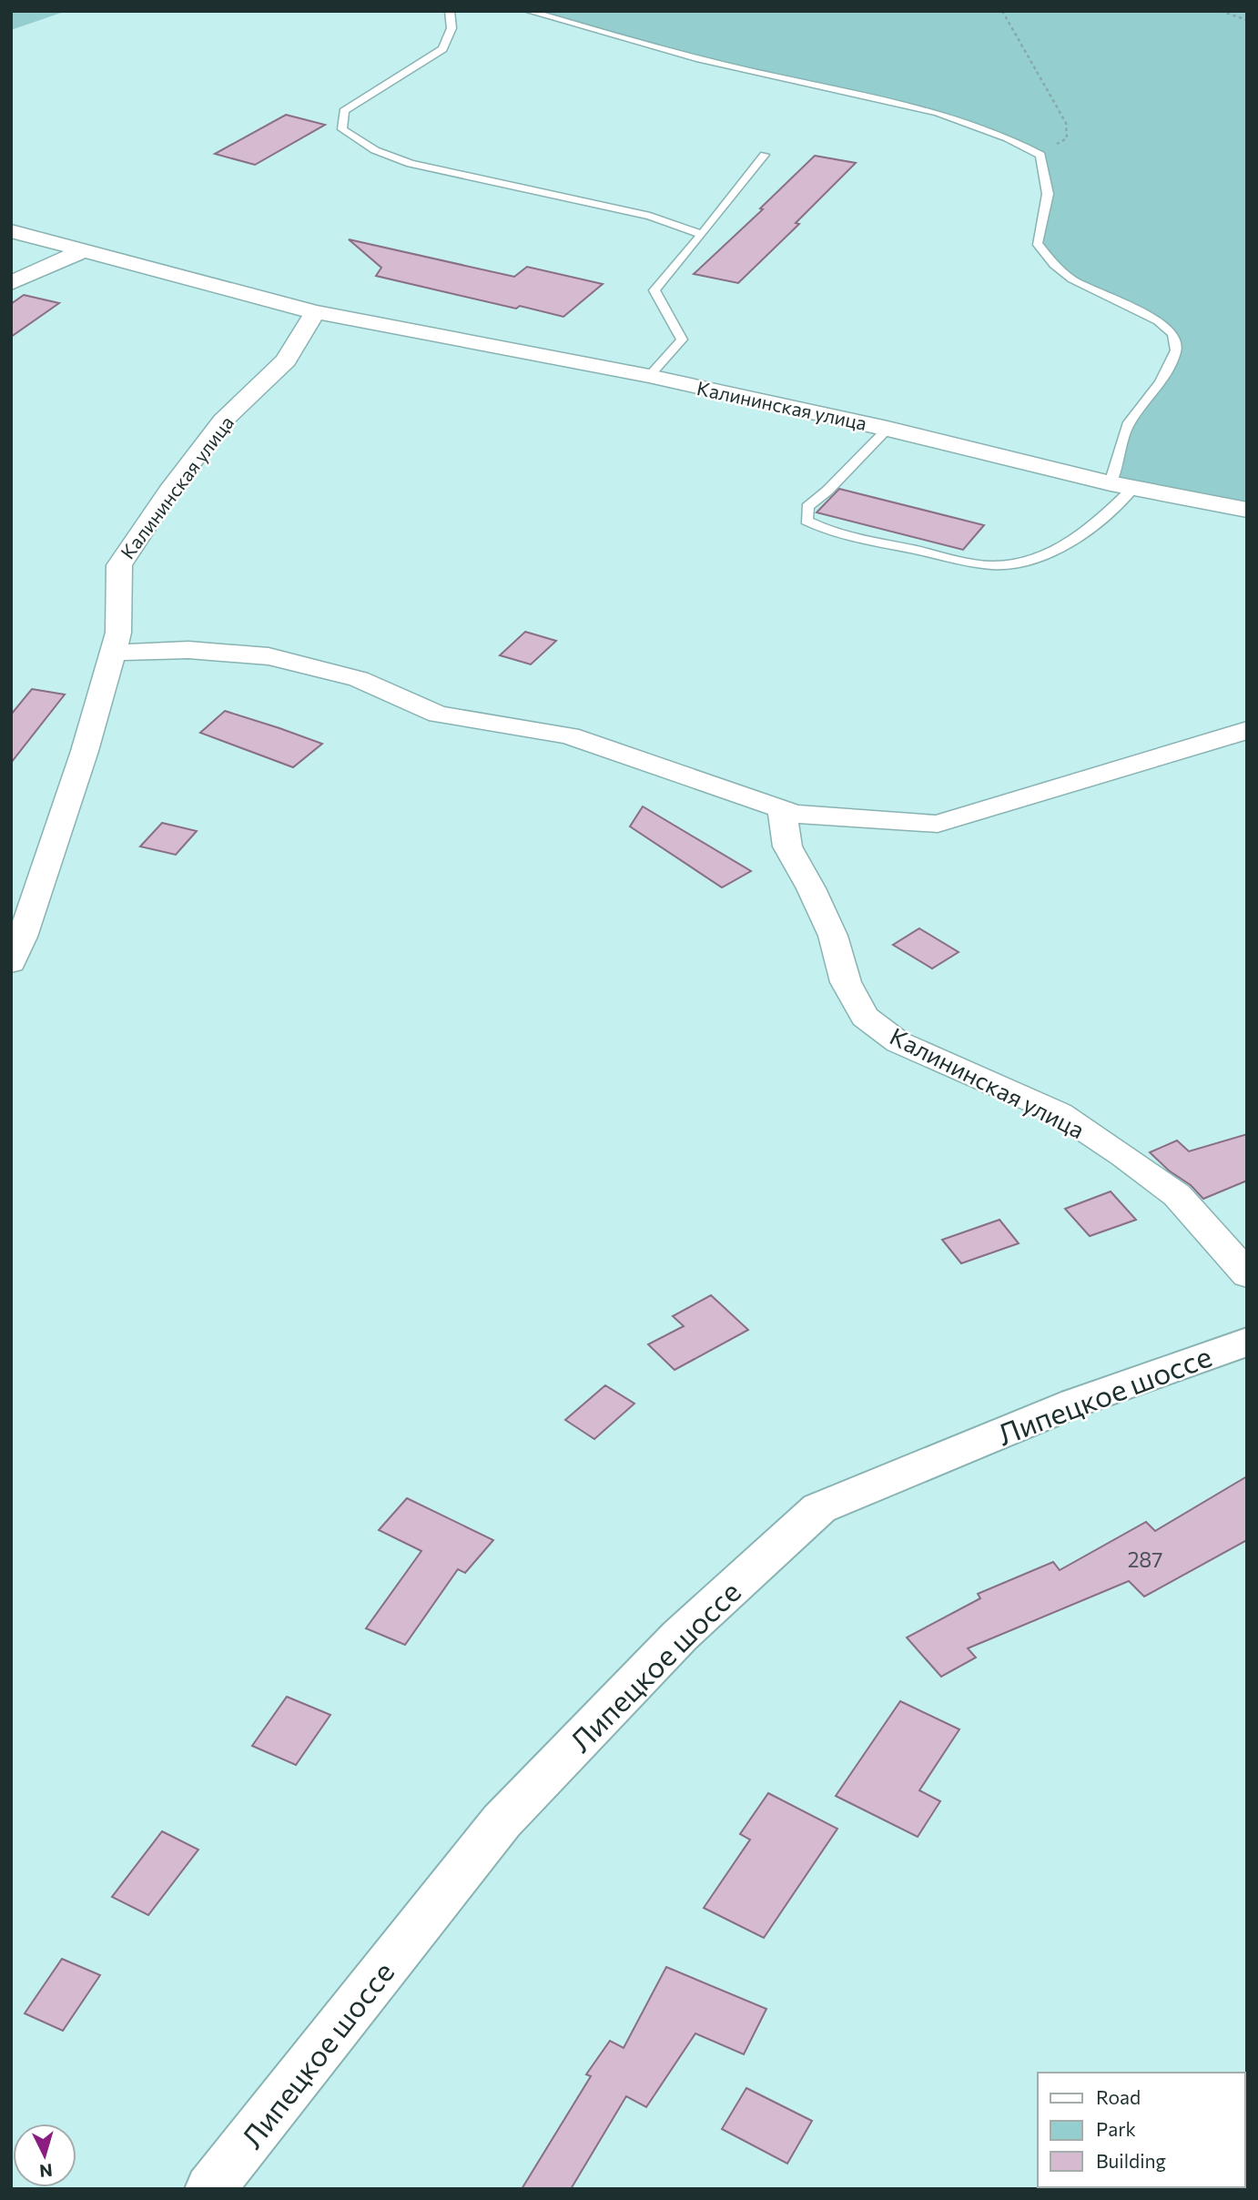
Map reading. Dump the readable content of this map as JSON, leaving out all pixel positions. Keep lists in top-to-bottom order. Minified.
{"streets":{"street":["Калининская улица","Липецкое шоссе"]},"house_numbers":["287"],"legend":["Road","Park","Building"],"north":"bottom"}
